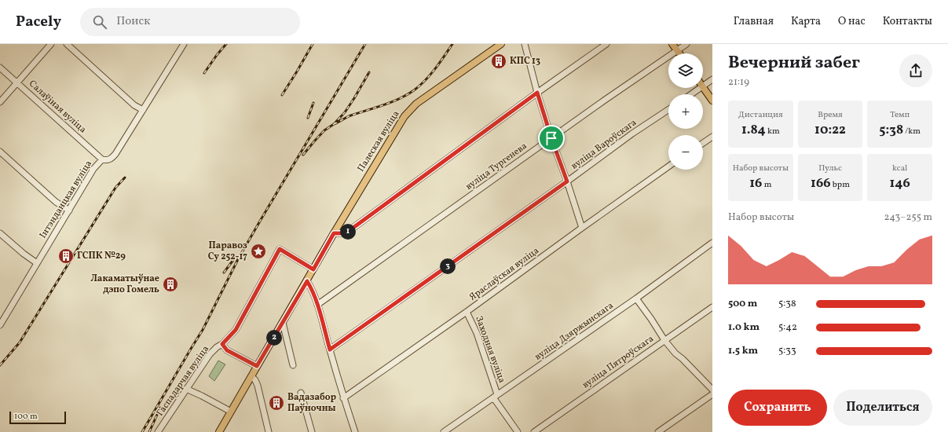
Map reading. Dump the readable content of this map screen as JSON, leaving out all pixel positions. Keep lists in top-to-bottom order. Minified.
{"streets":{"main road":["Палеская вуліца"],"street":["Салаўіная вуліца","вуліца Вароўскага","вуліца Тургенева","Інтэнданцкая вуліца","Яраслаўская вуліца","вуліца Дзяржынскага","Заходняя вуліца","вуліца Пятроўскага","Гаспадарчая вуліца"]},"crossings":[["Салаўіная вуліца","Інтэнданцкая вуліца"],["Палеская вуліца","Гаспадарчая вуліца"],["Яраслаўская вуліца","Заходняя вуліца"],["вуліца Дзяржынскага","Заходняя вуліца"]],"places":{"building":["КПС 13","ГСПК №29","Лакаматыўнае дэпо Гомель","Вадазабор Паўночны"],"place":["Паравоз Су 252-17"]},"scale_bar":"100 m","page":{"header":"Pacely","search":"Поиск","nav":["Главная","Карта","О нас","Контакты"],"heading":["Вечерний забег","21:19"],"map_buttons":["+","−"],"stats":[["Дистанция","1.84 km"],["Время","10:22"],["Темп","5:38 /km"],["Набор высоты","16 m"],["Пульс","166 bpm"],["kcal","146"]],"chart":["Набор высоты","243–255 m"],"pins":["1","3","2"],"list":[{"name":"500 m","note":"5:38"},{"name":"1.0 km","note":"5:42"},{"name":"1.5 km","note":"5:33"}],"buttons":["Сохранить","Поделиться"],"scale":"100 m"}}
